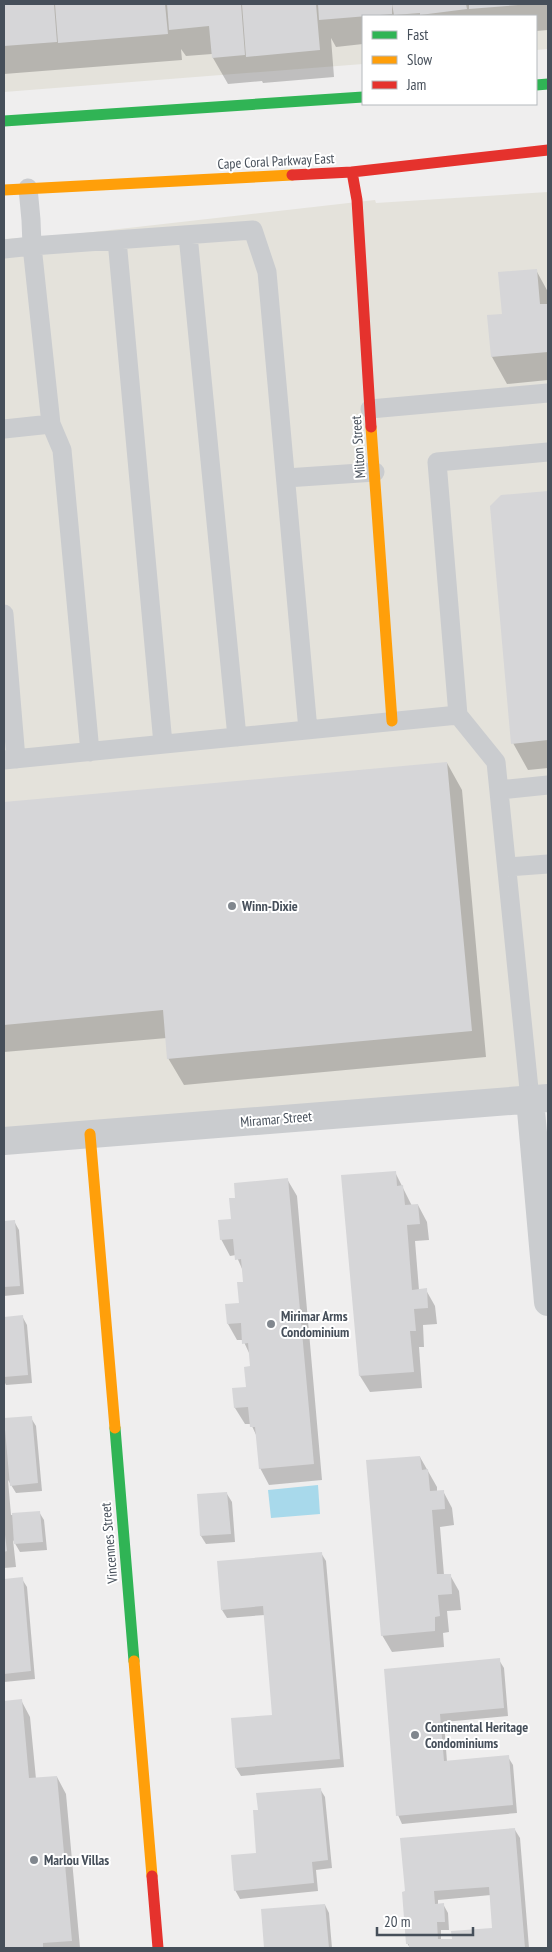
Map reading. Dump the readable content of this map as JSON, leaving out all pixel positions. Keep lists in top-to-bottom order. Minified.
{"streets":{"street":["Cape Coral Parkway East","Milton Street","Miramar Street","Vincennes Street"]},"crossings":[["Cape Coral Parkway East","Milton Street"],["Miramar Street","Vincennes Street"]],"places":["Winn-Dixie","Mirimar Arms Condominium","Continental Heritage Condominiums","Marlou Villas"],"legend":["Fast","Slow","Jam"],"scale_bar":"20 m"}
